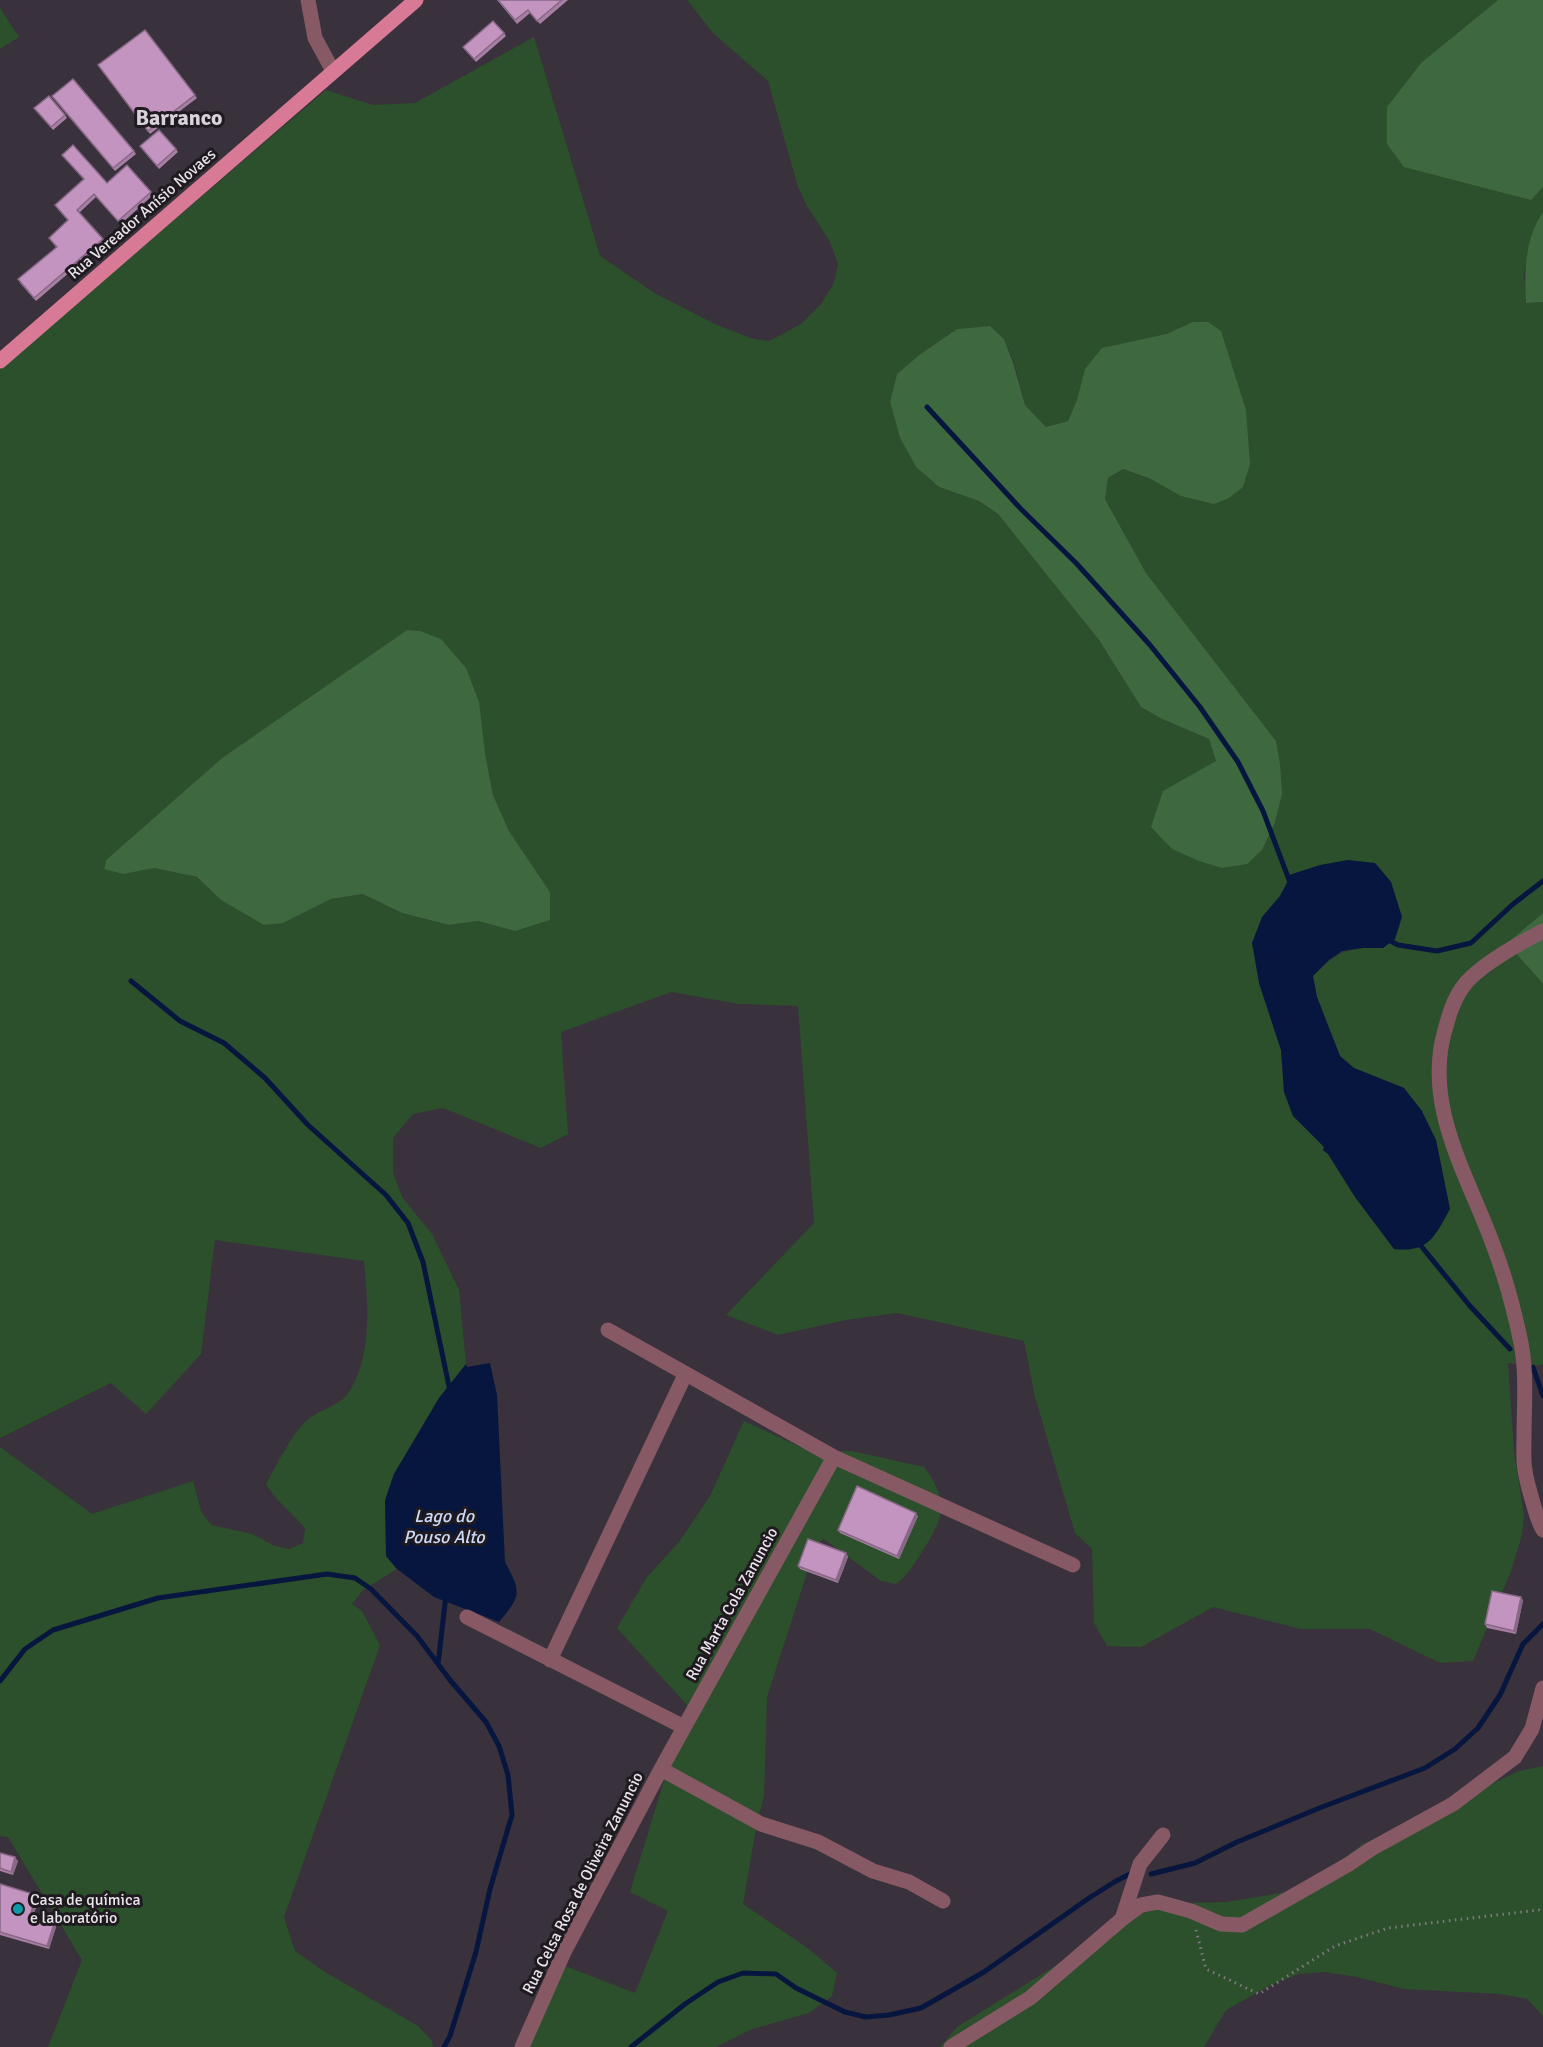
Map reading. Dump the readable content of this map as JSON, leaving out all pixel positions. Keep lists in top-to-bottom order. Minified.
{"streets":{"main road":["Rua Vereador Anísio Novaes"],"street":["Rua Marta Cola Zanuncio","Rua Celsa Rosa de Oliveira Zanuncio"]},"crossings":[["Rua Marta Cola Zanuncio","Rua Celsa Rosa de Oliveira Zanuncio"]],"districts":["Barranco"],"water":["Lago do Pouso Alto"],"places":["Casa de química e laboratório"]}
